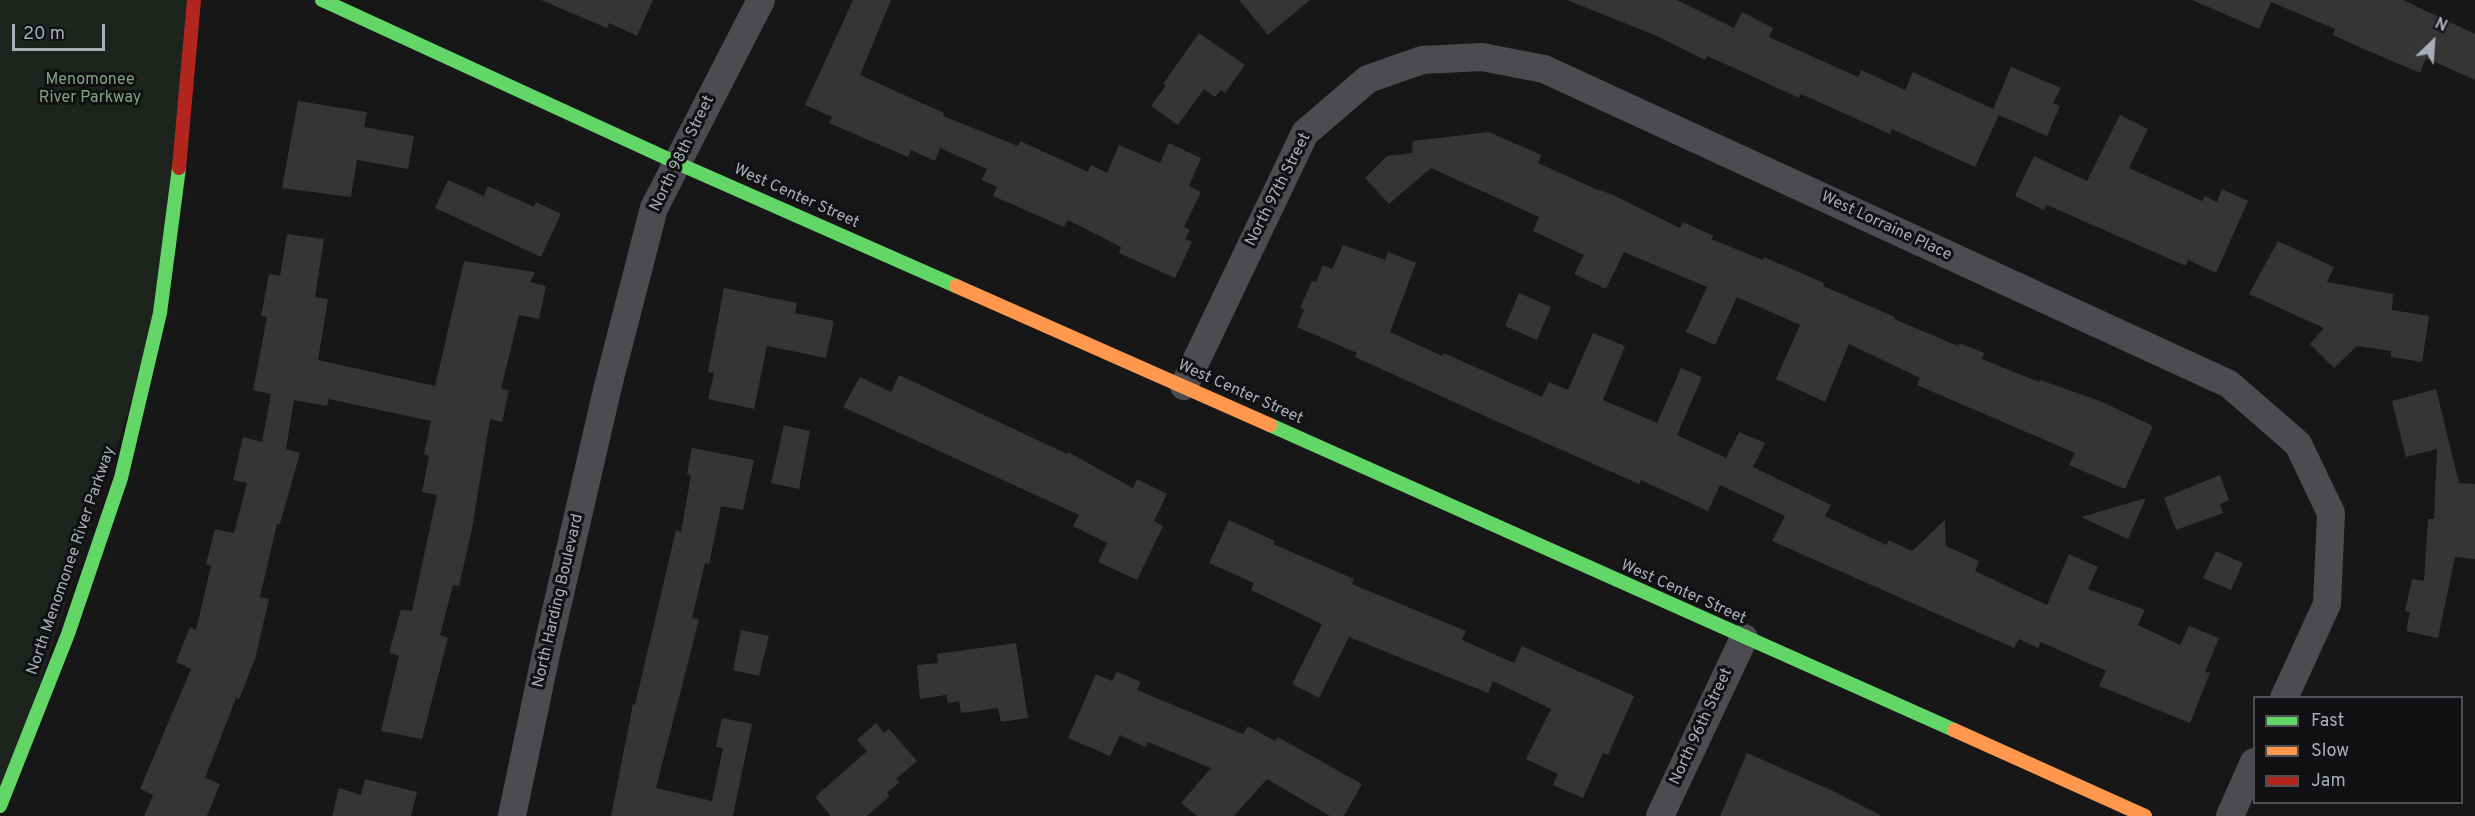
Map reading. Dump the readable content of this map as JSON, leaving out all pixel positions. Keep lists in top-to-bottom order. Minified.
{"streets":{"street":["North 98th Street","North 97th Street","West Center Street","West Lorraine Place","North Menomonee River Parkway","North Harding Boulevard","North 96th Street"]},"crossings":[["North 98th Street","West Center Street"],["North 98th Street","North Harding Boulevard"],["North 97th Street","West Center Street"],["North 97th Street","West Lorraine Place"],["West Center Street","North 96th Street"]],"parks":["Menomonee River Parkway"],"legend":["Fast","Slow","Jam"],"scale_bar":"20 m","north":"top right"}
